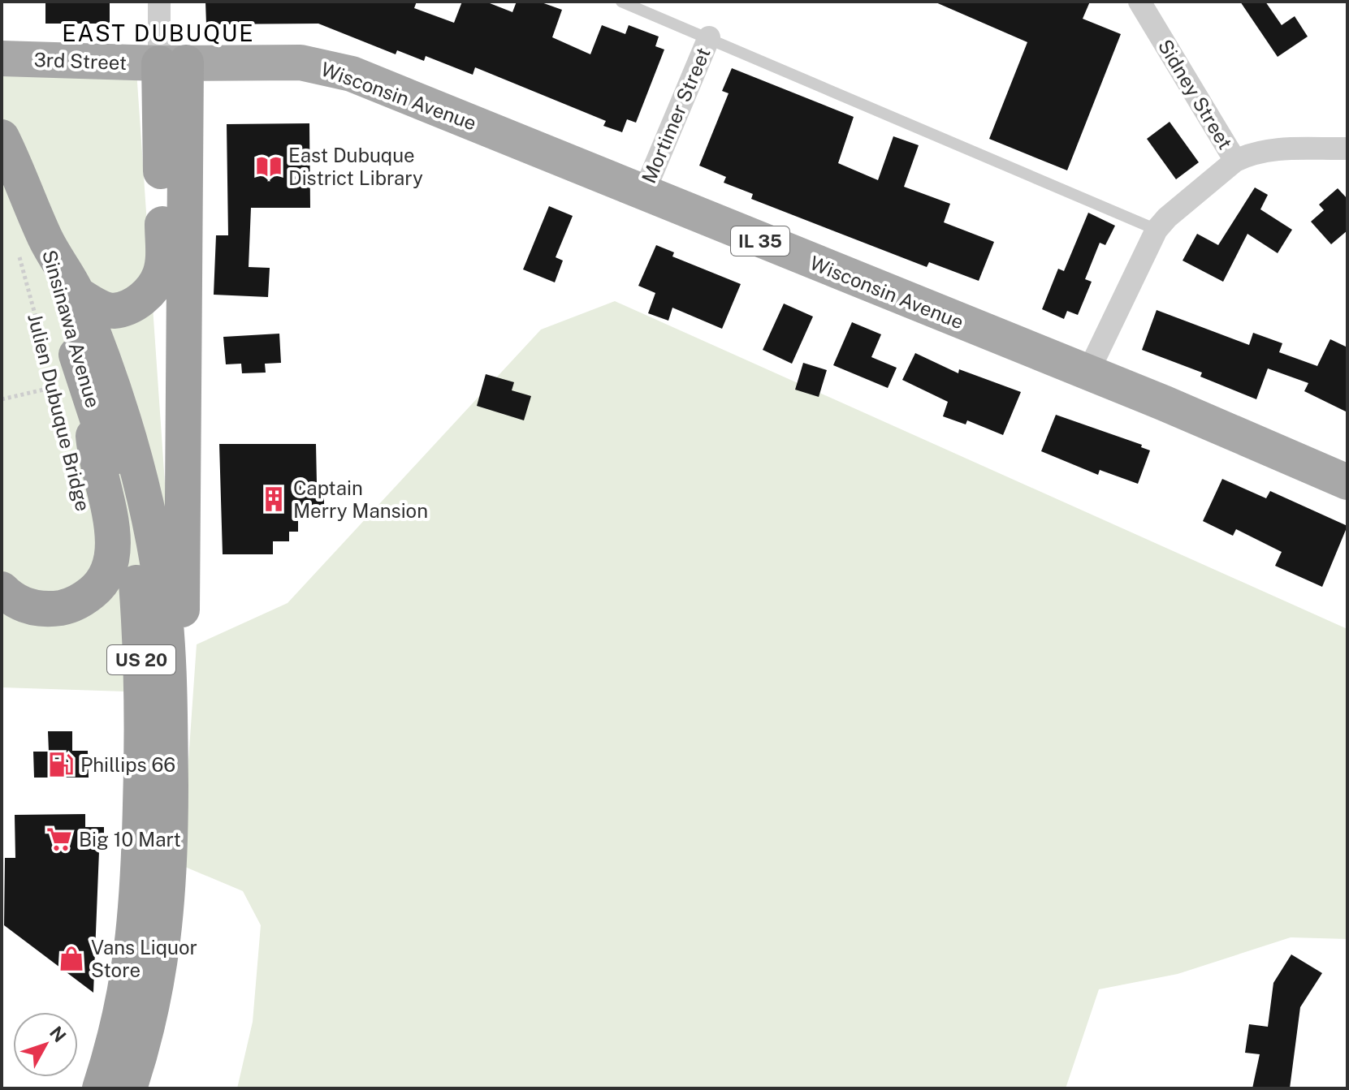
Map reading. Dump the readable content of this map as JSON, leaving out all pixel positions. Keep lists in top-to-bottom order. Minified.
{"streets":{"highway":["Sinsinawa Avenue","US 20"],"main road":["3rd Street","Wisconsin Avenue","IL 35"],"street":["Sidney Street","Mortimer Street"],"path":["Julien Dubuque Bridge"]},"crossings":[["3rd Street","Wisconsin Avenue"],["Sidney Street","Wisconsin Avenue"],["Wisconsin Avenue","Mortimer Street"],["Sinsinawa Avenue","Julien Dubuque Bridge"],["Sinsinawa Avenue","US 20"],["Julien Dubuque Bridge","US 20"]],"districts":["EAST DUBUQUE"],"places":{"library":["East Dubuque District Library"],"building":["Captain Merry Mansion"],"fuel station":["Phillips 66"],"supermarket":["Big 10 Mart"],"shop":["Vans Liquor Store"]},"north":"top right"}
